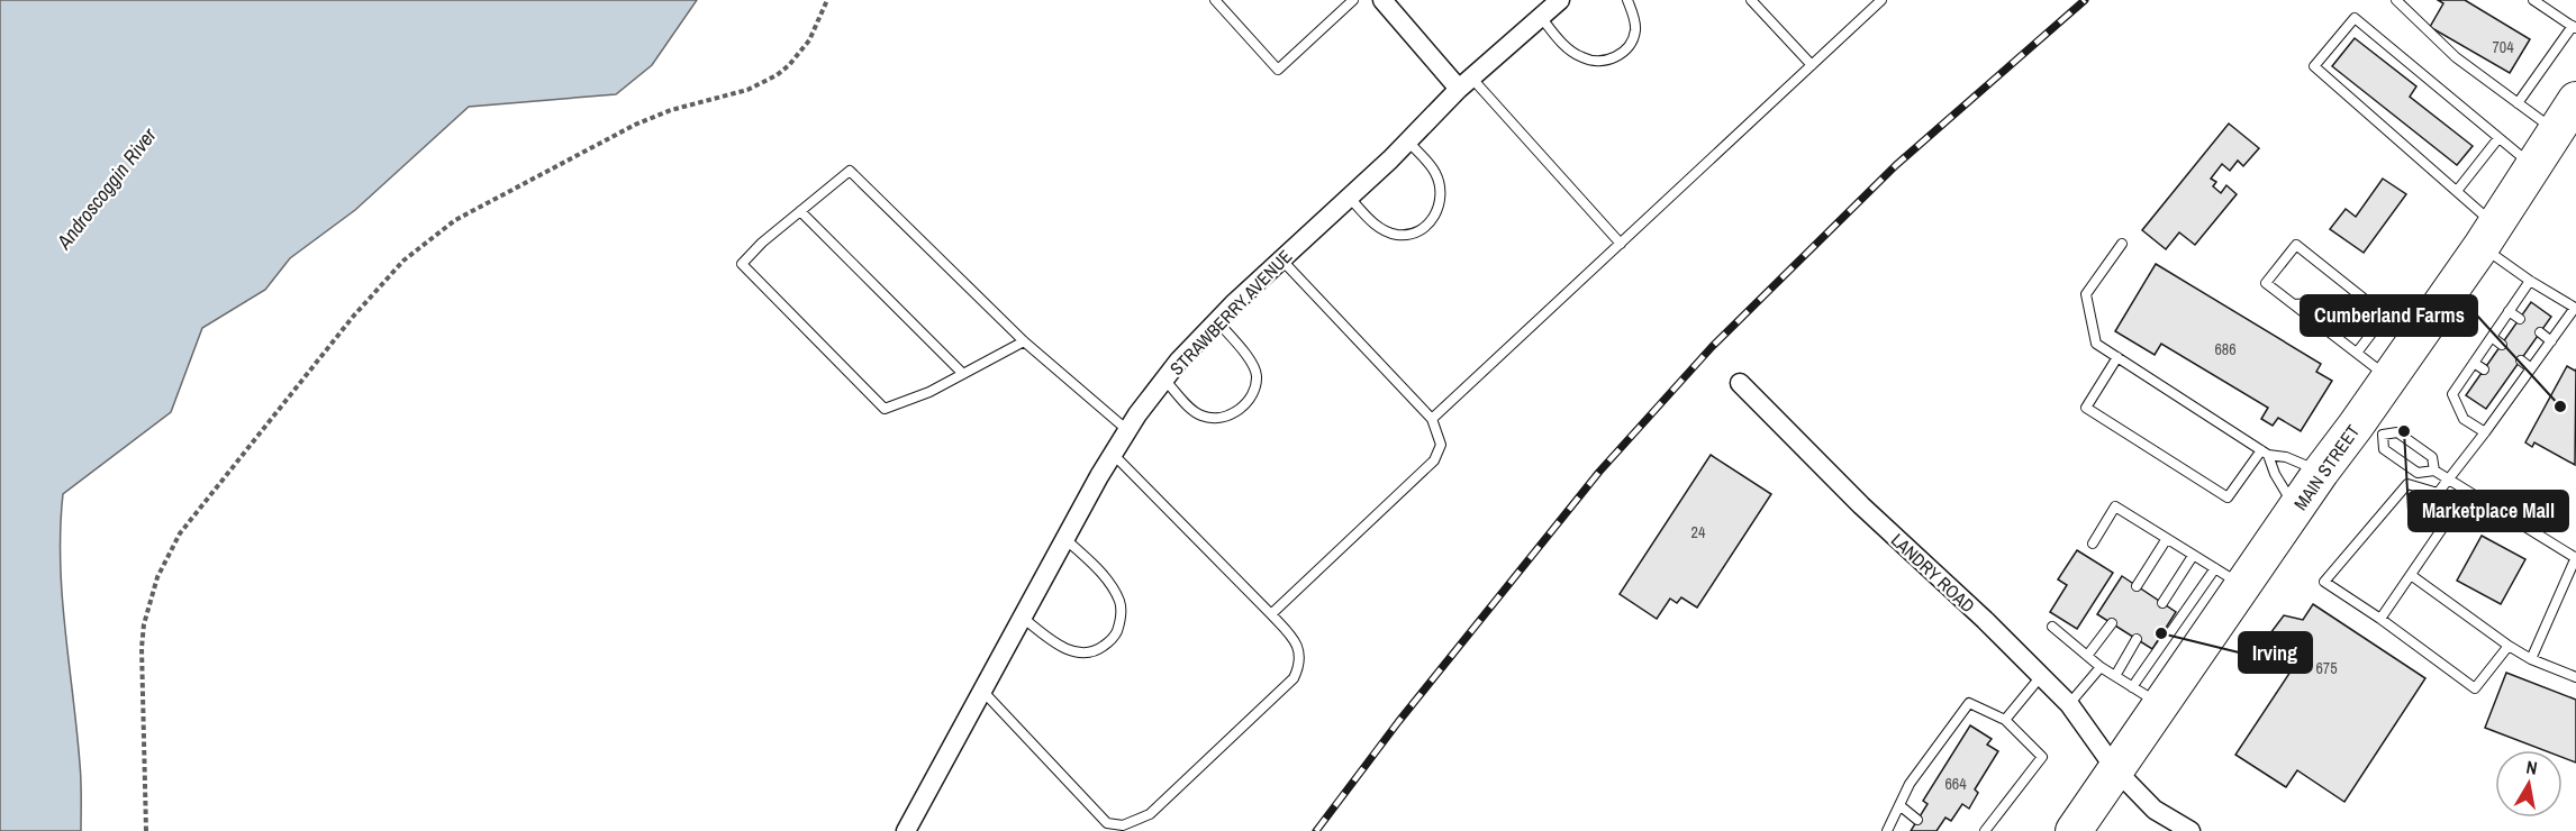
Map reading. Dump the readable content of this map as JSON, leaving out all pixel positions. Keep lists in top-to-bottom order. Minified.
{"streets":{"highway":["MAIN STREET"],"street":["STRAWBERRY AVENUE","LANDRY ROAD"]},"crossings":[["MAIN STREET","LANDRY ROAD"]],"water":["Androscoggin River"],"places":["Cumberland Farms","Marketplace Mall","Irving"],"house_numbers":["704","686","24","675","664"],"north":"top"}
